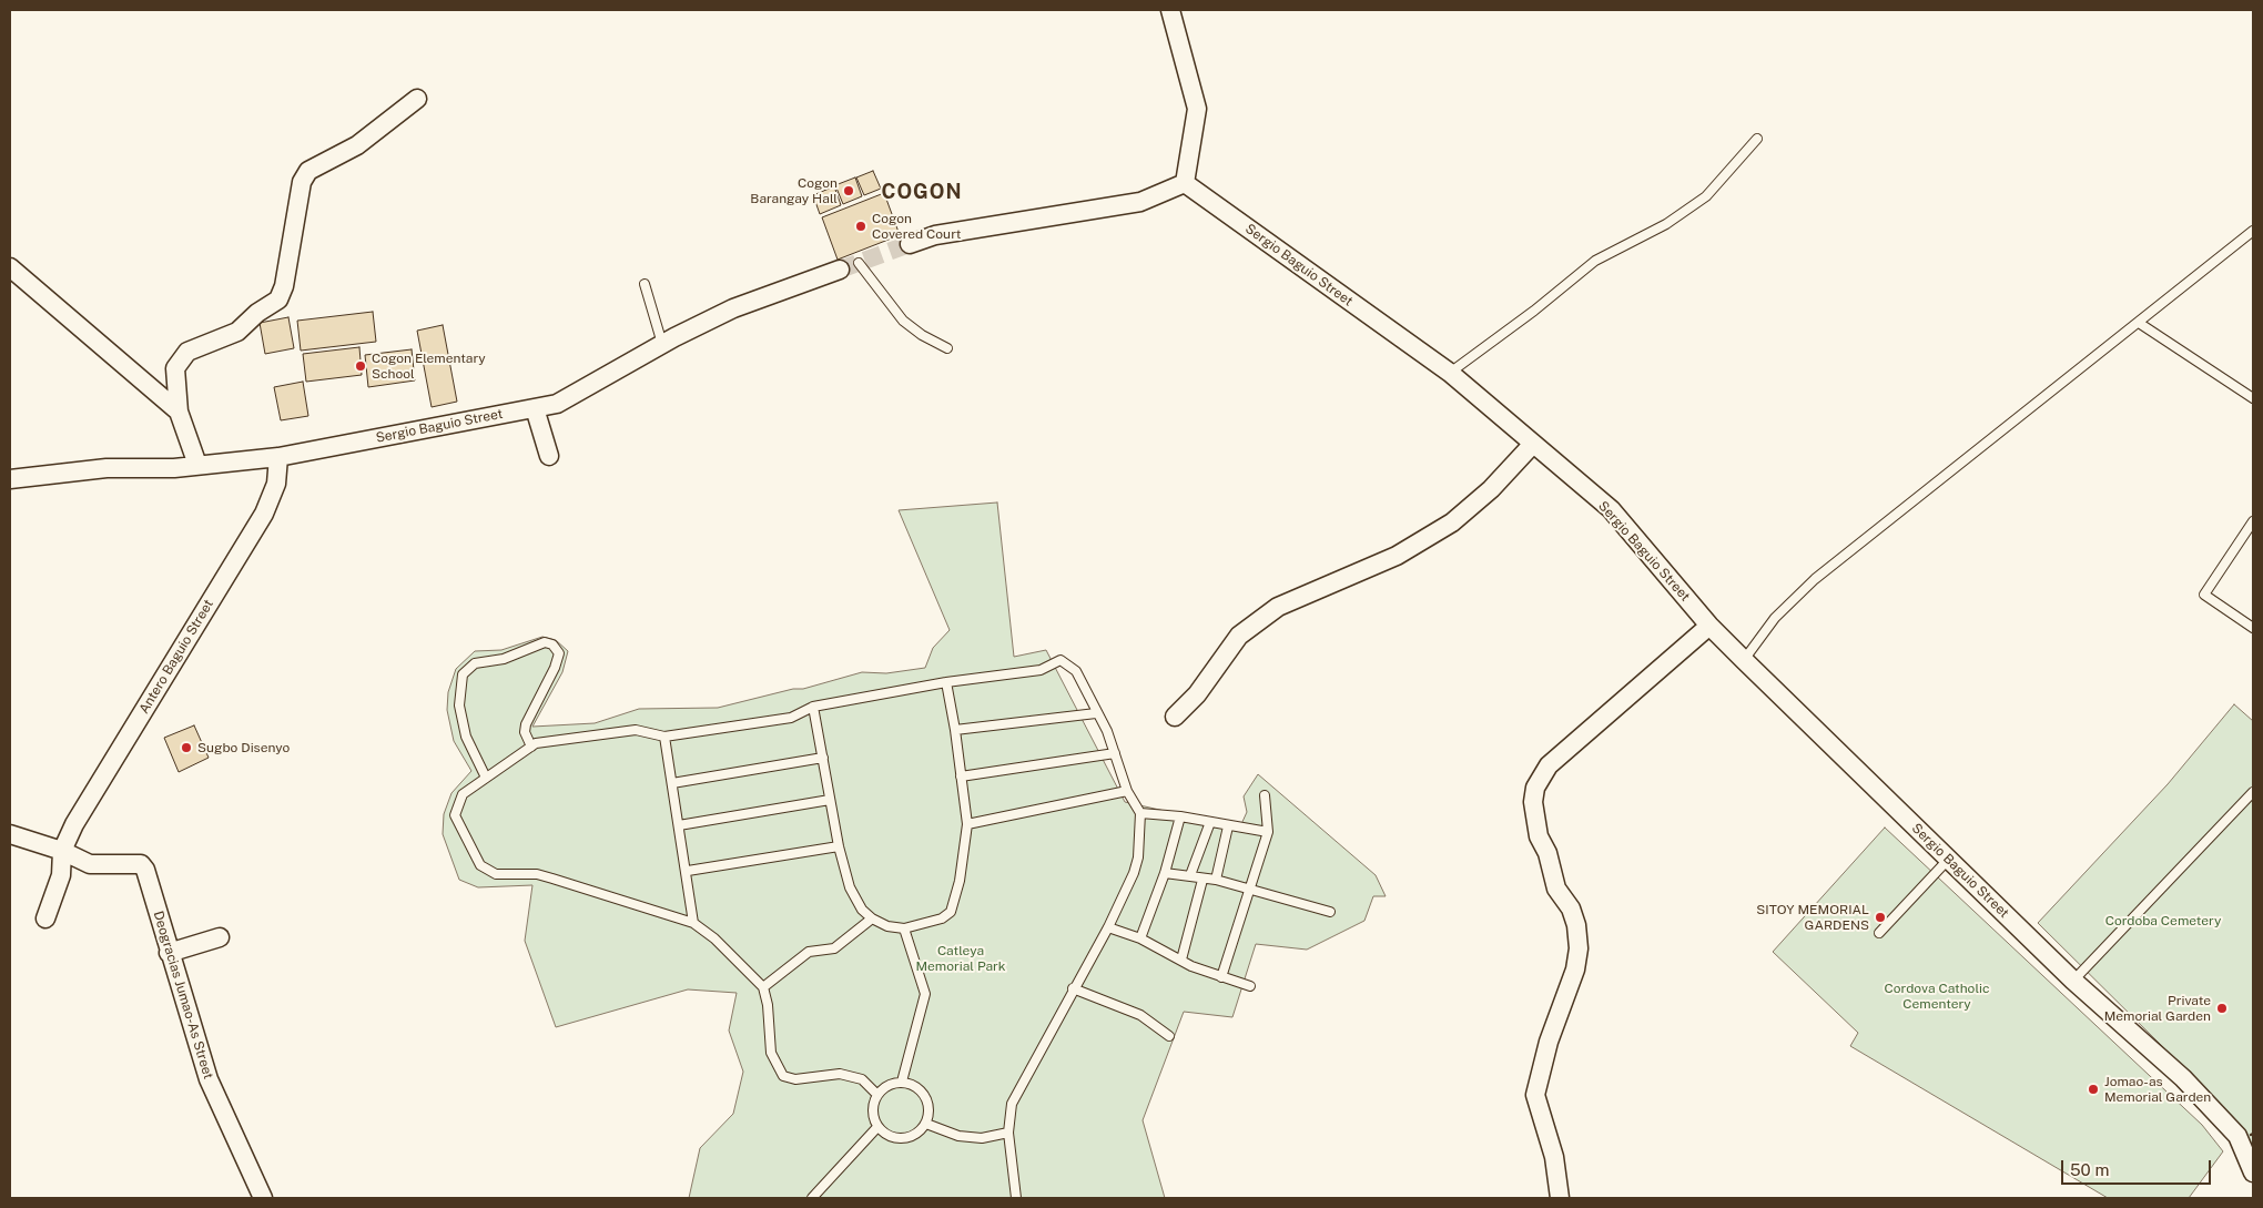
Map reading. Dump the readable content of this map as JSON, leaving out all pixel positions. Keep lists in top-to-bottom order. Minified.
{"streets":{"street":["Sergio Baguio Street","Antero Baguio Street","Deogracias Jumao-As Street"]},"crossings":[["Sergio Baguio Street","Antero Baguio Street"],["Antero Baguio Street","Deogracias Jumao-As Street"]],"districts":["COGON"],"parks":["Cordoba Cemetery","Catleya Memorial Park","Cordova Catholic Cementery"],"places":["Cogon Barangay Hall","Cogon Covered Court","Cogon Elementary School","Sugbo Disenyo","SITOY MEMORIAL GARDENS","Private Memorial Garden","Jomao-as Memorial Garden"],"scale_bar":"50 m"}
